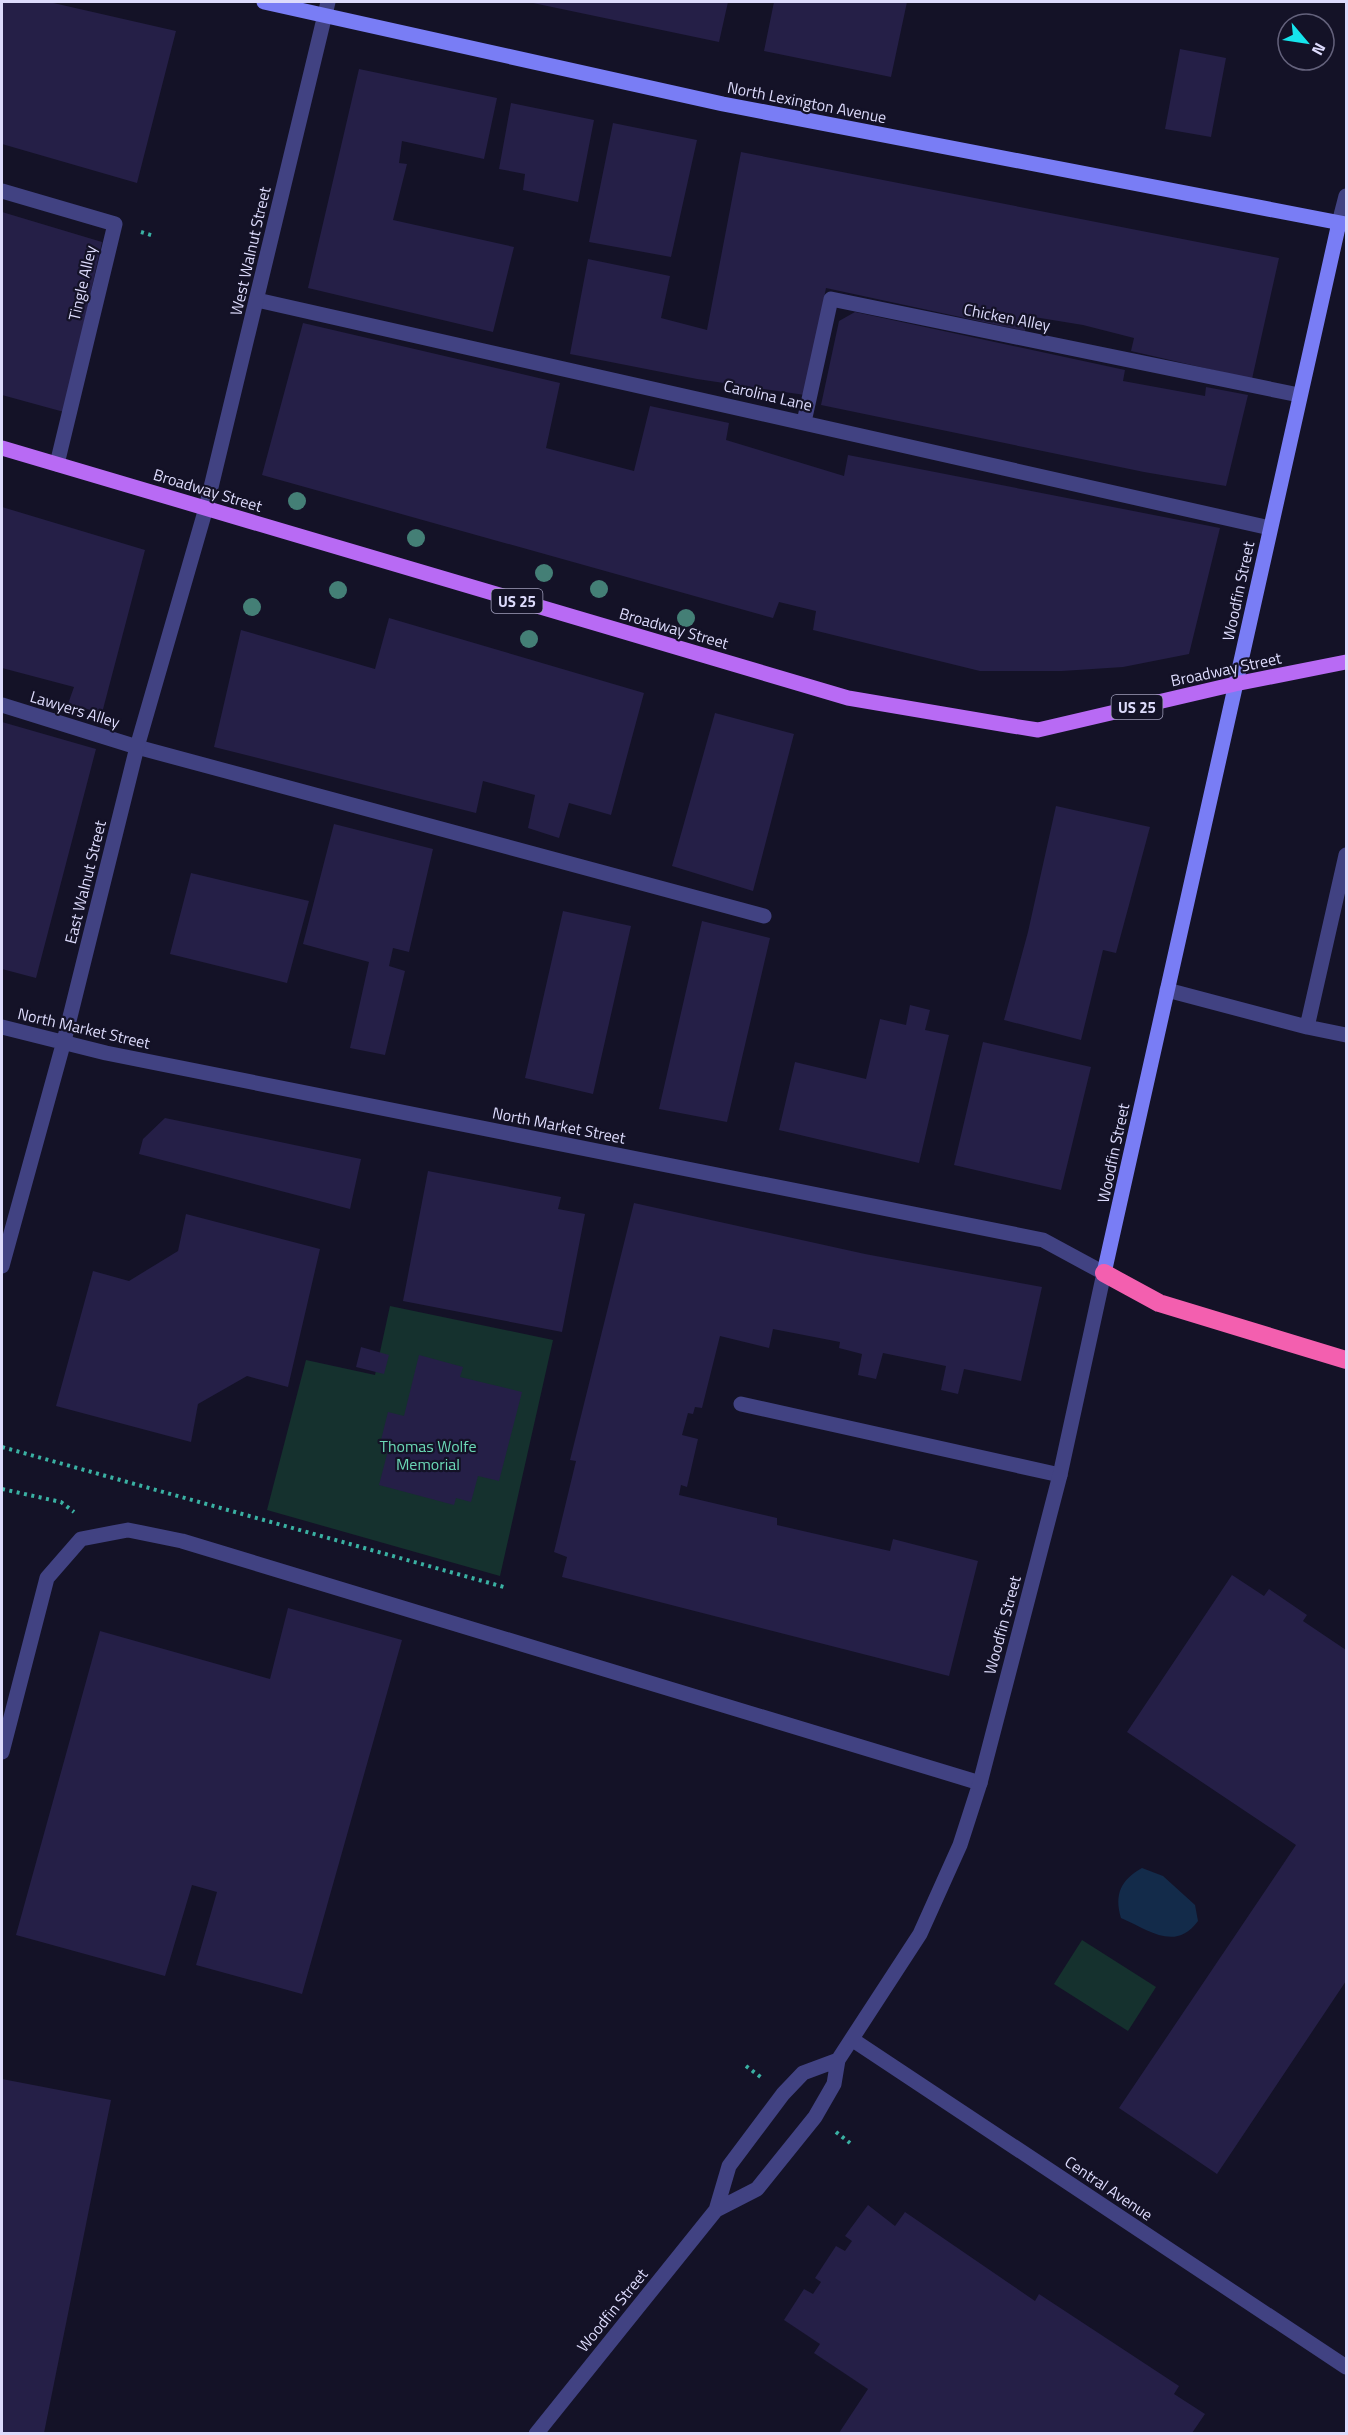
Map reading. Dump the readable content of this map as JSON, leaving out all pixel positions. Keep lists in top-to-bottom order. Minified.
{"streets":{"main road":["North Lexington Avenue","Broadway Street","Woodfin Street","US 25"],"street":["West Walnut Street","Tingle Alley","Chicken Alley","Carolina Lane","Lawyers Alley","East Walnut Street","North Market Street","Central Avenue"]},"crossings":[["North Lexington Avenue","West Walnut Street"],["North Lexington Avenue","Woodfin Street"],["West Walnut Street","Carolina Lane"],["West Walnut Street","Broadway Street"],["West Walnut Street","East Walnut Street"],["Tingle Alley","Broadway Street"],["Chicken Alley","Carolina Lane"],["Chicken Alley","Woodfin Street"],["Carolina Lane","Woodfin Street"],["Broadway Street","Woodfin Street"],["Broadway Street","East Walnut Street"],["Woodfin Street","North Market Street"],["Woodfin Street","Central Avenue"],["Lawyers Alley","East Walnut Street"],["East Walnut Street","North Market Street"]],"parks":["Thomas Wolfe Memorial"],"north":"bottom right"}
